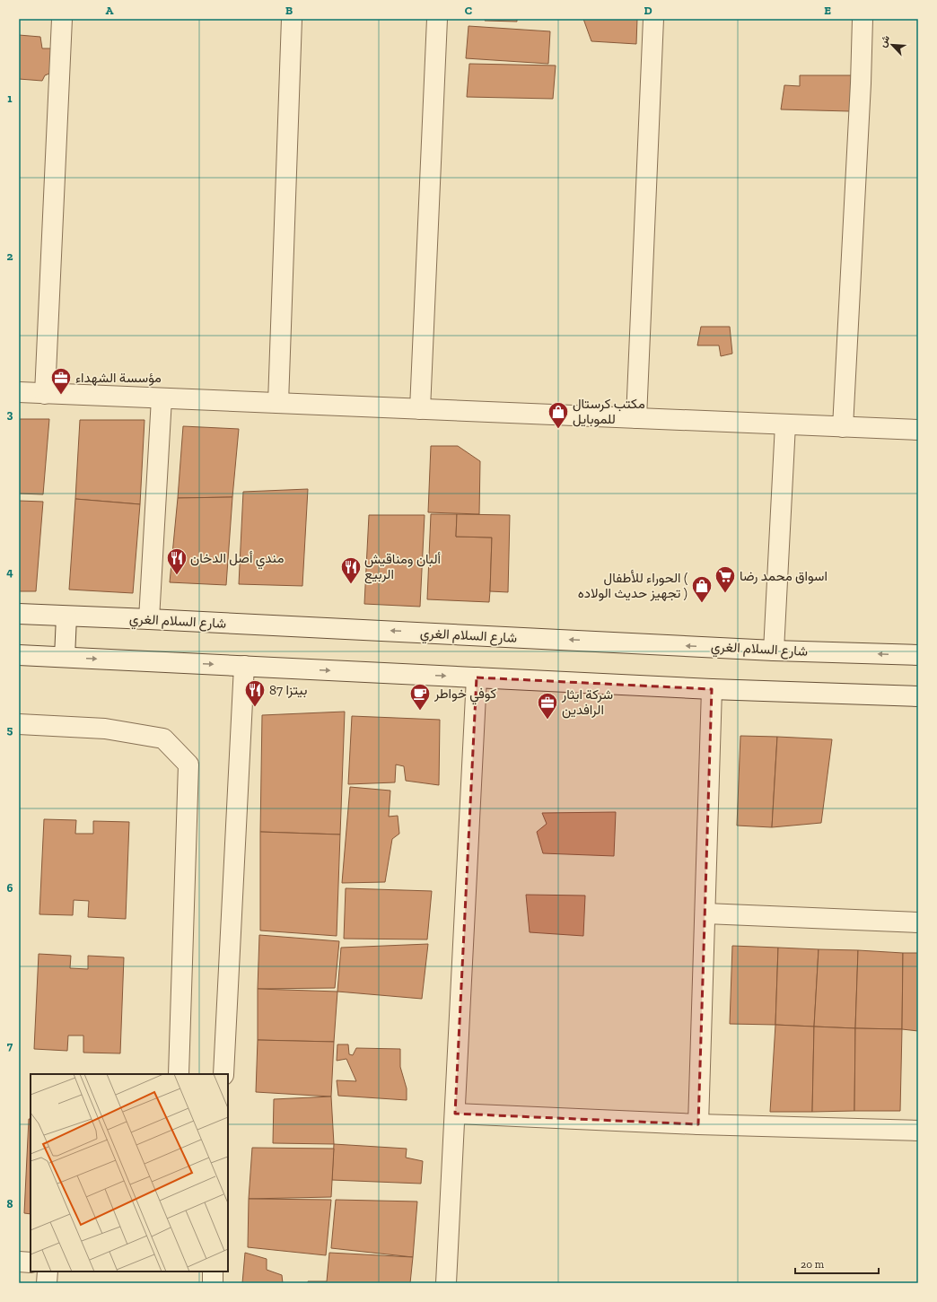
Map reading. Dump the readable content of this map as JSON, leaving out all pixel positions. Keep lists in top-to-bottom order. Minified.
{"streets":{"street":["شارع السلام الغري"]},"places":{"office":["مؤسسة الشهداء","شركة ايثار الرافدين"],"shop":["مكتب كرستال للموبايل","الحوراء للأطفال ( تجهيز حديث الولاده )"],"restaurant":["مندي أصل الدخان","ألبان ومناقيش الربيع","بيتزا 87"],"supermarket":["اسواق محمد رضا"],"cafe":["كوفي خواطر"]},"scale_bar":"20 m","north":"top left","grid":{"columns":["A","B","C","D","E"],"rows":["1","2","3","4","5","6","7","8"]}}
